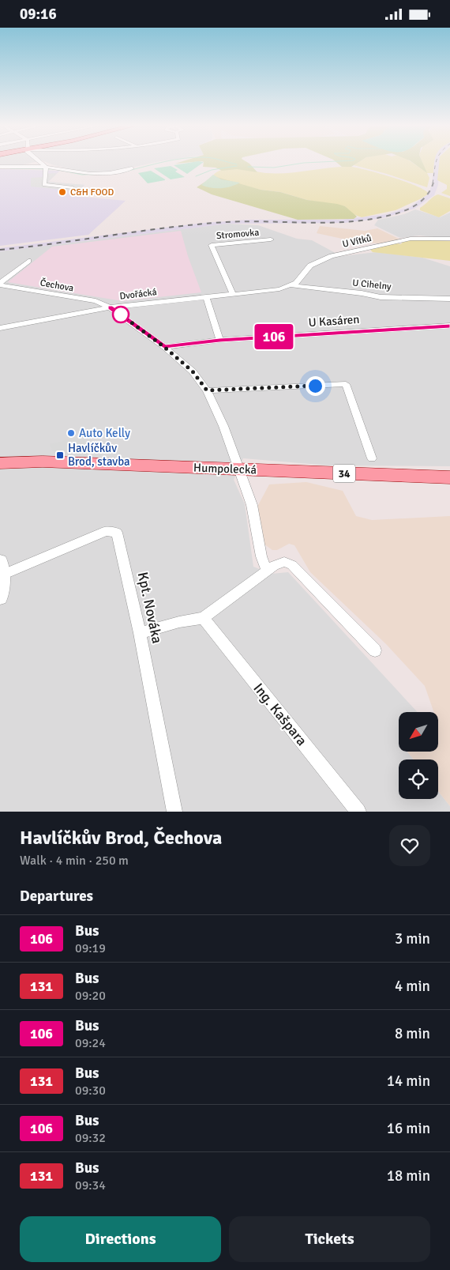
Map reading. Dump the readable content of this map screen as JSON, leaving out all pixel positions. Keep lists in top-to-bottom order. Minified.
{"streets":{"main road":["Humpolecká","34"],"street":["Stromovka","U Vítků","U Cihelny","Čechova","Dvořácká","U Kasáren","Kpt. Nováka","Ing. Kašpara"]},"crossings":[["Stromovka","Dvořácká"],["U Vítků","U Cihelny"],["U Vítků","Dvořácká"],["Čechova","Dvořácká"]],"places":{"other":["C&H FOOD","Auto Kelly"],"transit":["Havlíčkův Brod, stavba"]},"lines":["bus line 106"],"north":"bottom left","page":{"status":"09:16","on_map":"106","heading":[["Havlíčkův Brod, Čechova","Walk · 4 min · 250 m"],"Departures"],"list":[{"mark":"106","name":"Bus","note":"09:19","value":"3 min"},{"mark":"131","name":"Bus","note":"09:20","value":"4 min"},{"mark":"106","name":"Bus","note":"09:24","value":"8 min"},{"mark":"131","name":"Bus","note":"09:30","value":"14 min"},{"mark":"106","name":"Bus","note":"09:32","value":"16 min"},{"mark":"131","name":"Bus","note":"09:34","value":"18 min"}],"buttons":["Directions","Tickets"]}}
